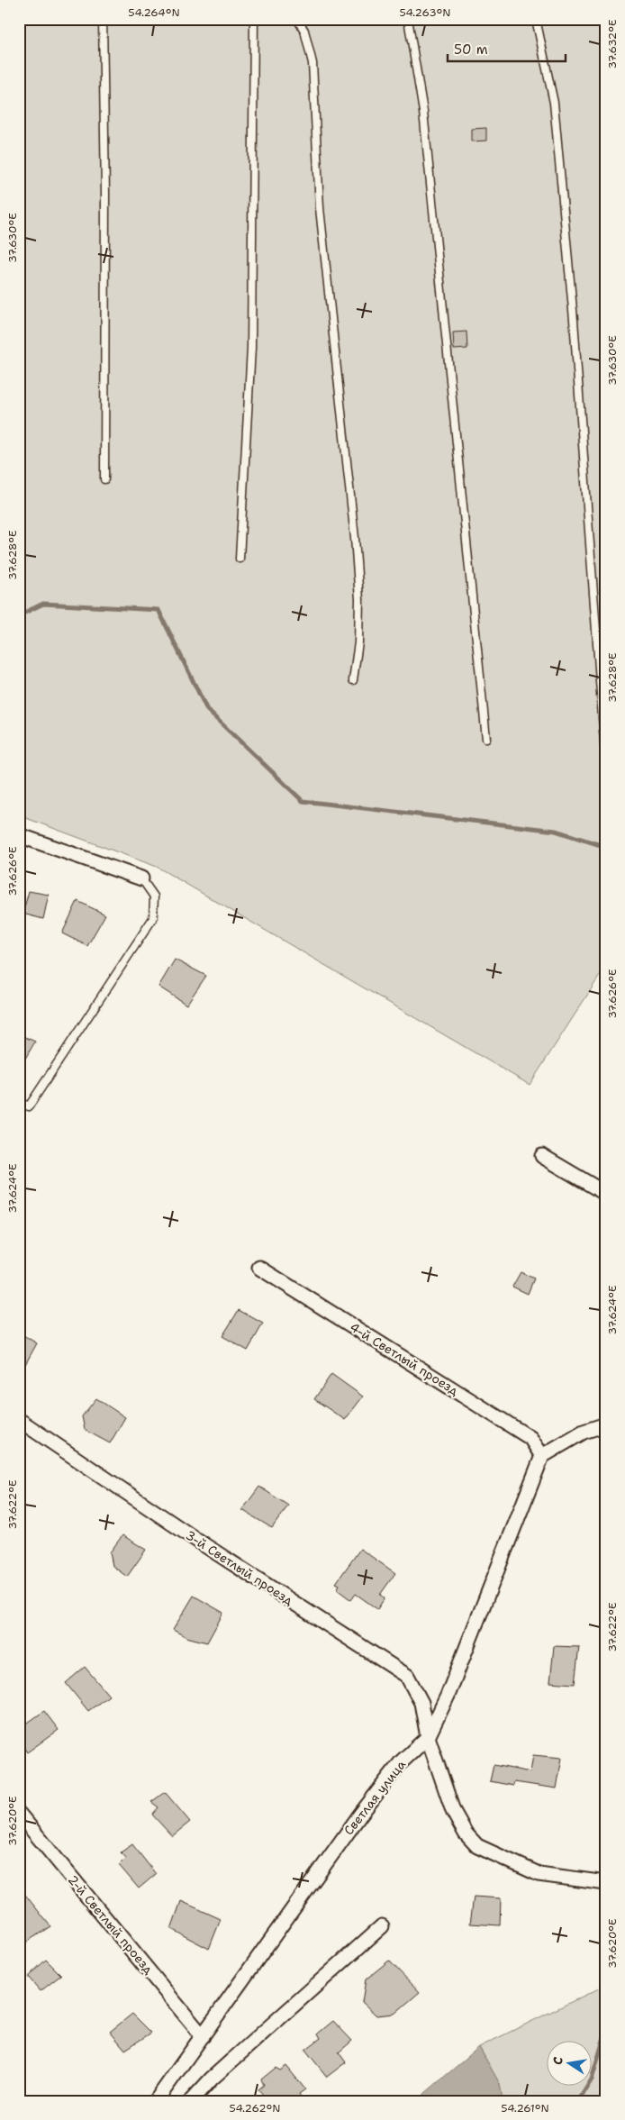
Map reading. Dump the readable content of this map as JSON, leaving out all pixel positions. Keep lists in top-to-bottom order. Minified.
{"streets":{"street":["4-й Светлый проезд","3-й Светлый проезд","Светлая улица","2-й Светлый проезд"]},"crossings":[["4-й Светлый проезд","Светлая улица"],["3-й Светлый проезд","Светлая улица"],["Светлая улица","2-й Светлый проезд"]],"scale_bar":"50 m","north":"left","coordinates":["54.264°N","54.263°N","37.632°E","37.630°E","37.628°E","37.626°E","37.624°E","37.622°E","37.620°E","54.262°N","54.261°N"]}
